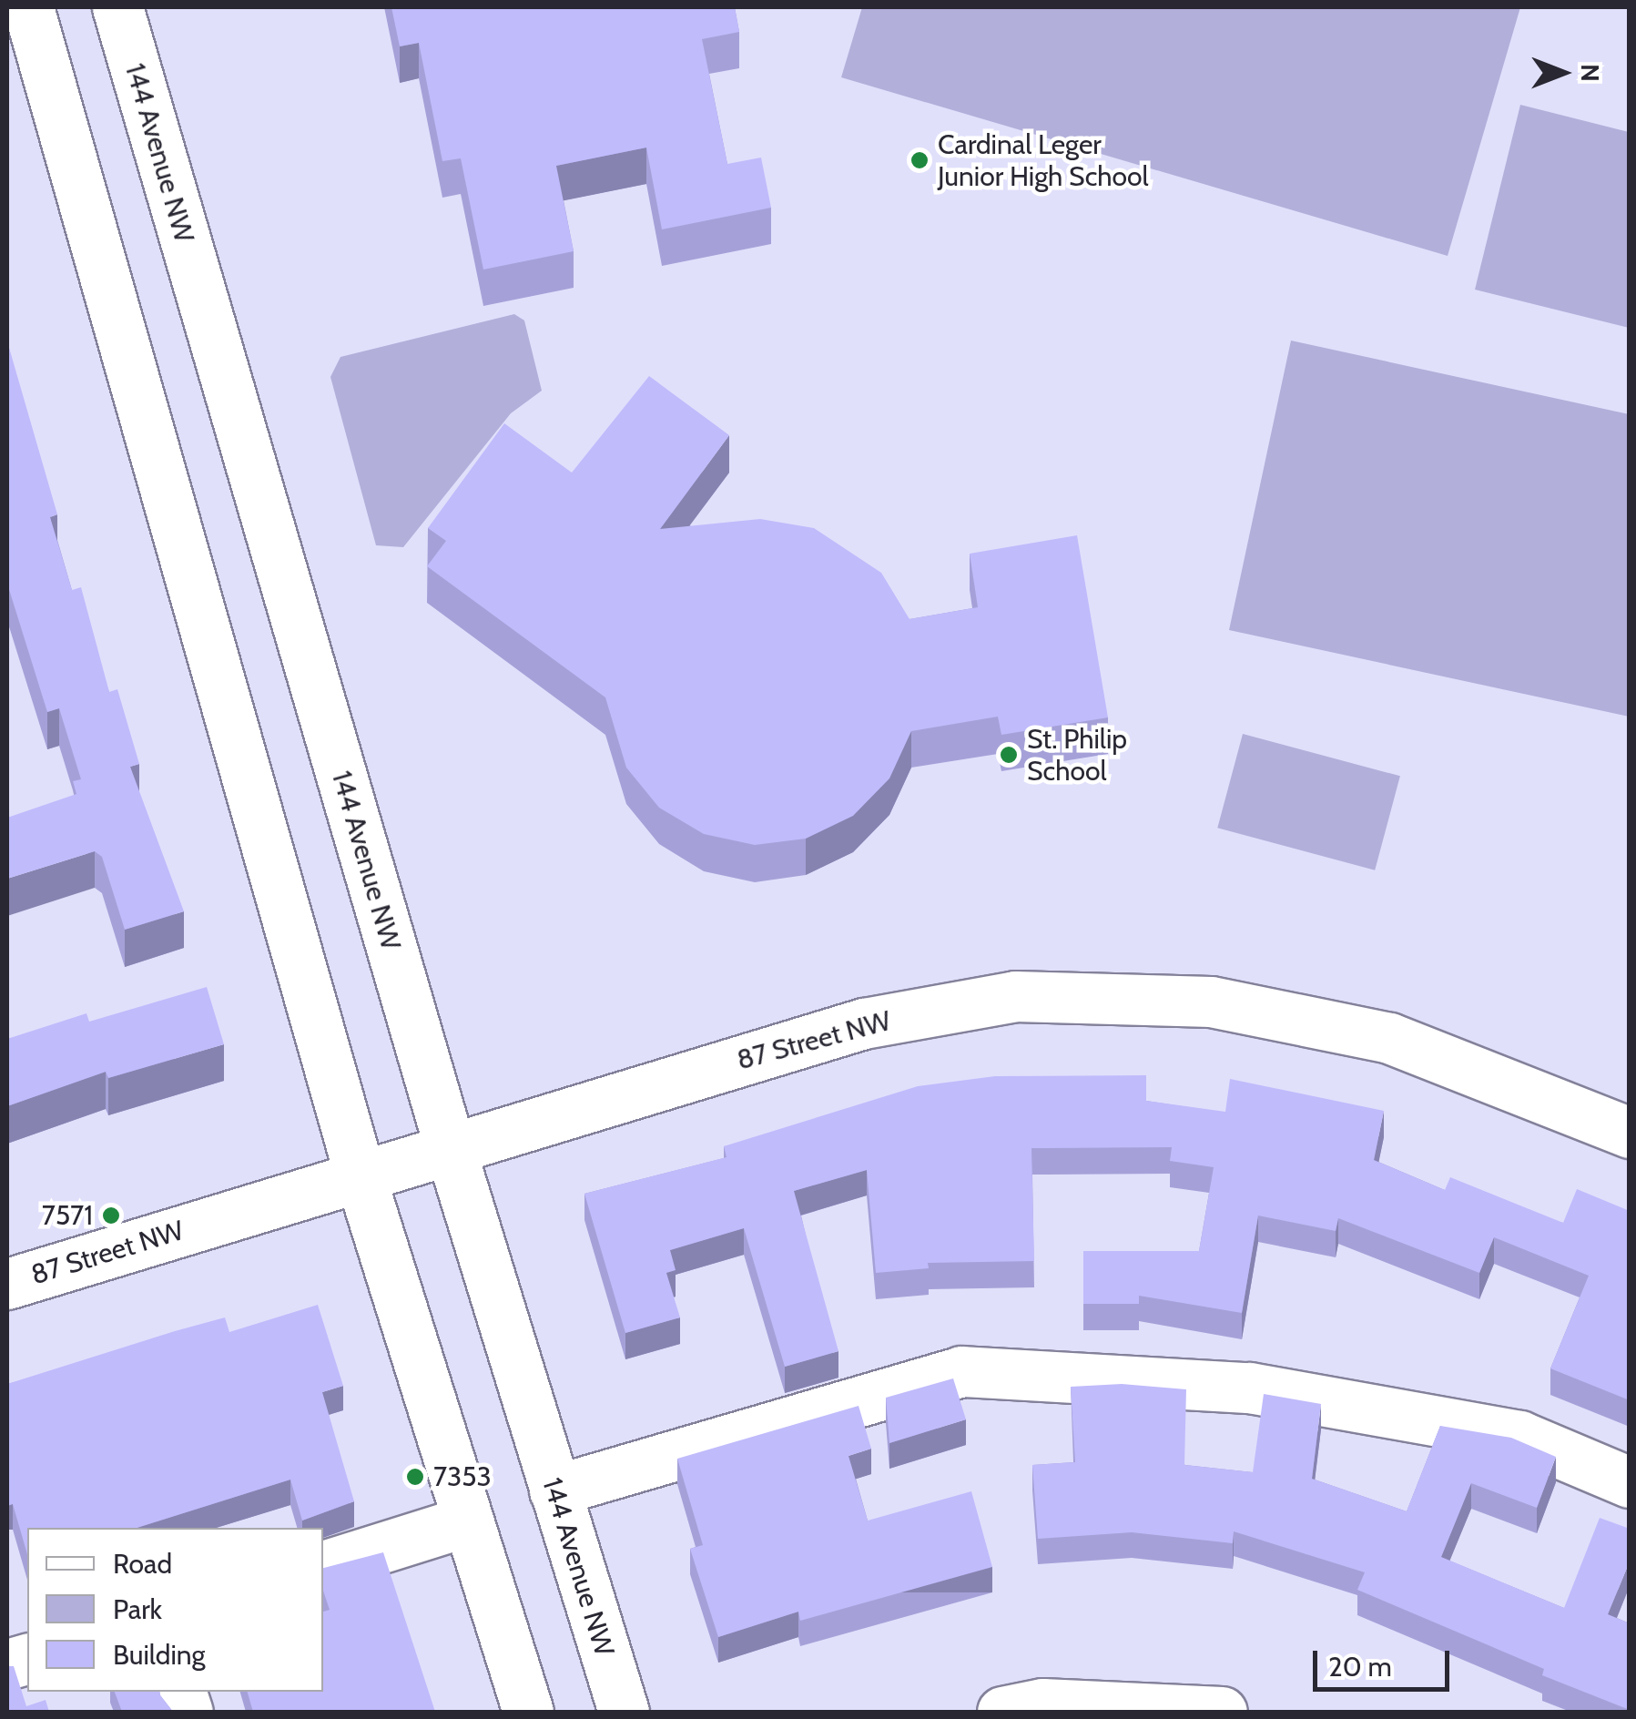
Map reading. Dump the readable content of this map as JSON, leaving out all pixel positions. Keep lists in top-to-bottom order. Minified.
{"streets":{"street":["144 Avenue NW","87 Street NW"]},"crossings":[["144 Avenue NW","87 Street NW"]],"places":["Cardinal Leger Junior High School","St. Philip School","7571","7353"],"legend":["Road","Park","Building"],"scale_bar":"20 m","north":"right"}
